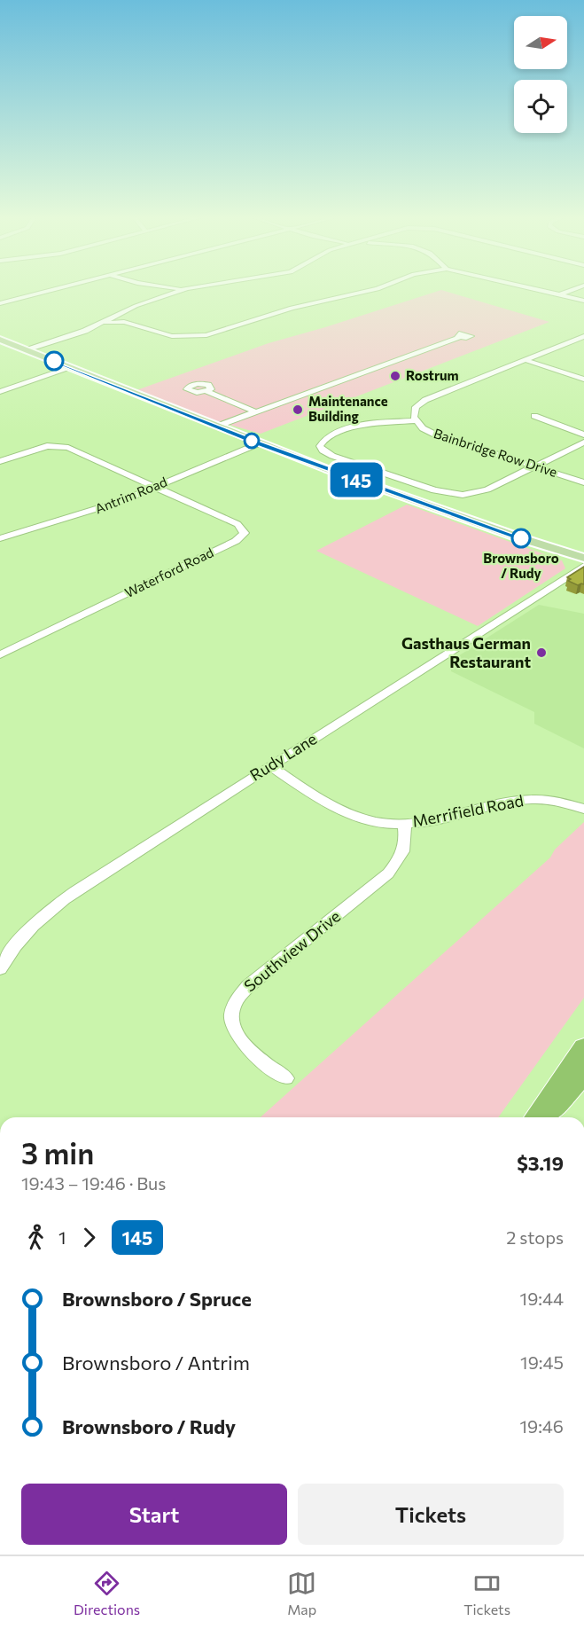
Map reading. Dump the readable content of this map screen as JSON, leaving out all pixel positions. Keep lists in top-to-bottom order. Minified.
{"streets":{"street":["Bainbridge Row Drive","Antrim Road","Waterford Road","Rudy Lane","Merrifield Road","Southview Drive"]},"crossings":[["Antrim Road","Waterford Road"],["Rudy Lane","Merrifield Road"],["Merrifield Road","Southview Drive"]],"places":["Rostrum","Maintenance Building","Brownsboro / Rudy","Gasthaus German Restaurant"],"lines":["bus line 145"],"north":"right","page":{"on_map":"145","heading":["3 min","19:43 – 19:46 · Bus","$3.19"],"legs":["1","145","2 stops"],"list":[{"name":"Brownsboro / Spruce","value":"19:44"},{"name":"Brownsboro / Antrim","value":"19:45"},{"name":"Brownsboro / Rudy","value":"19:46"}],"buttons":["Start","Tickets"],"tabs":["Directions","Map","Tickets"]}}
